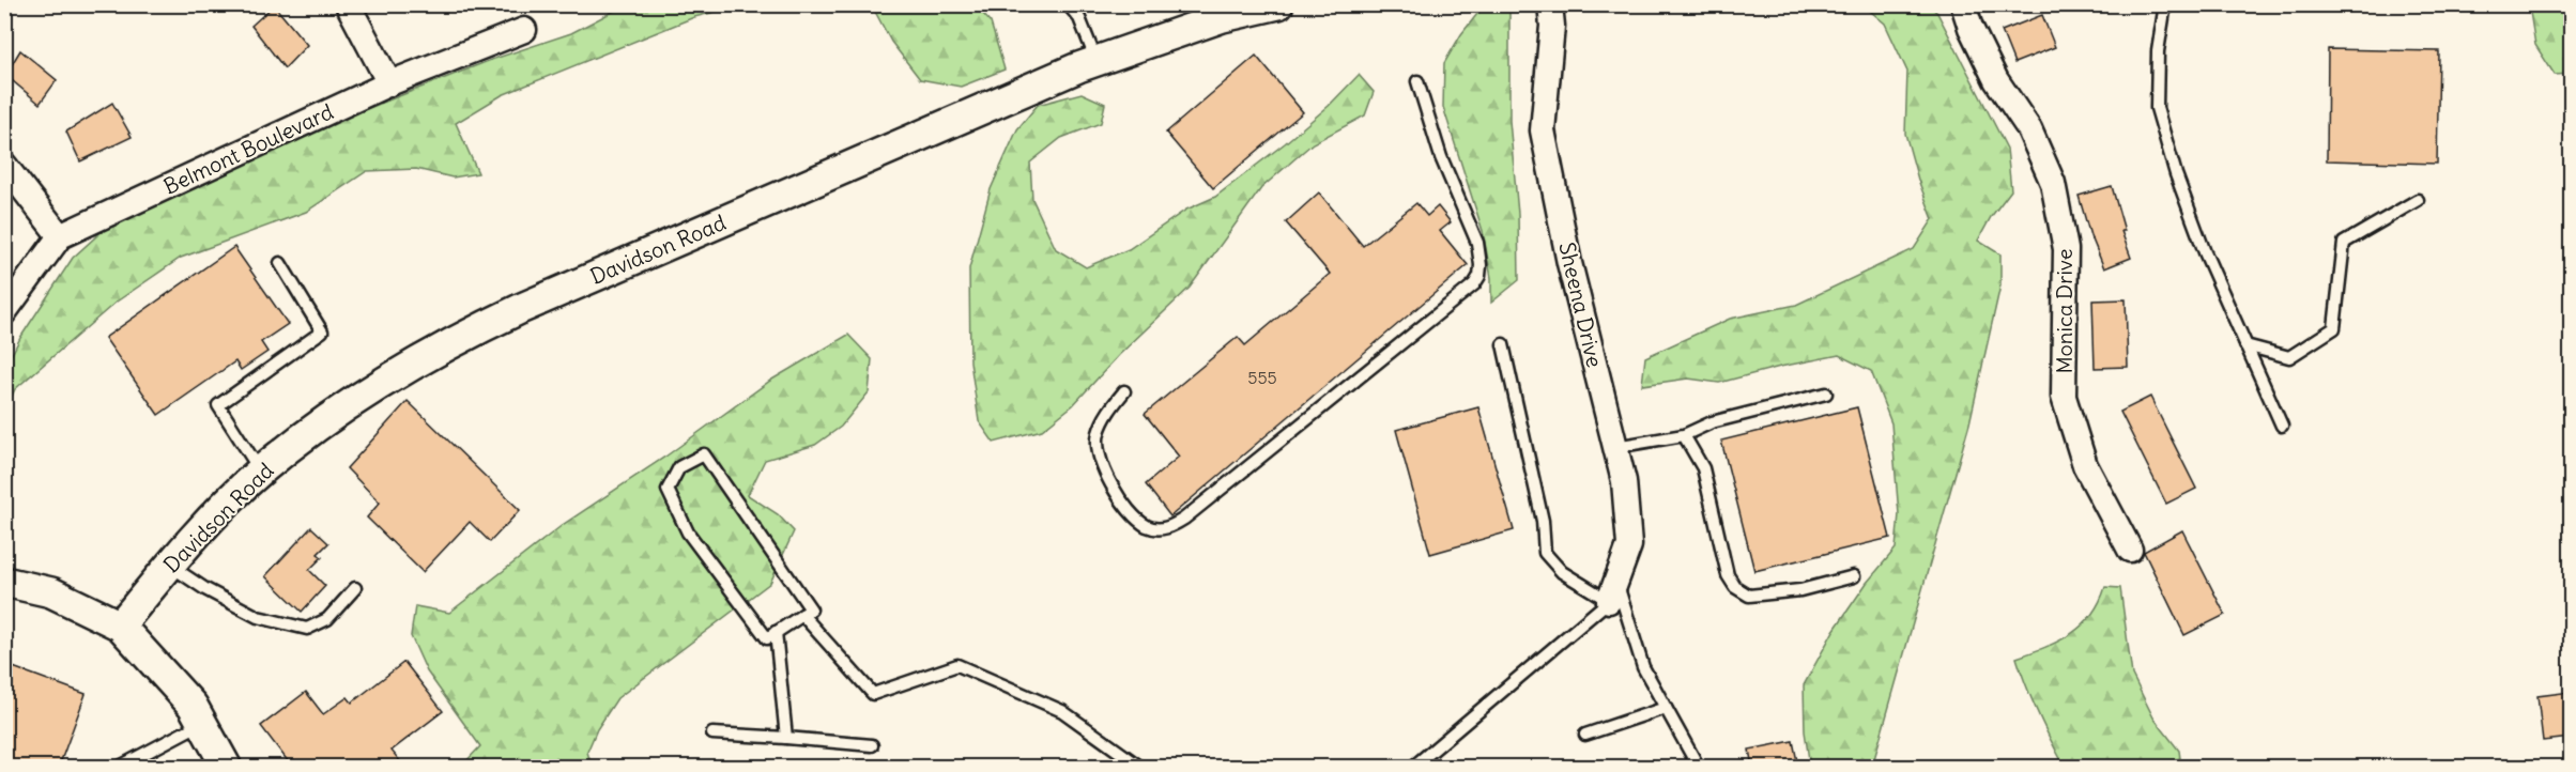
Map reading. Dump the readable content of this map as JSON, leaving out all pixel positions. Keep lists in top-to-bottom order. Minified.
{"streets":{"street":["Belmont Boulevard","Davidson Road","Sheena Drive","Monica Drive"]},"house_numbers":["555"]}
